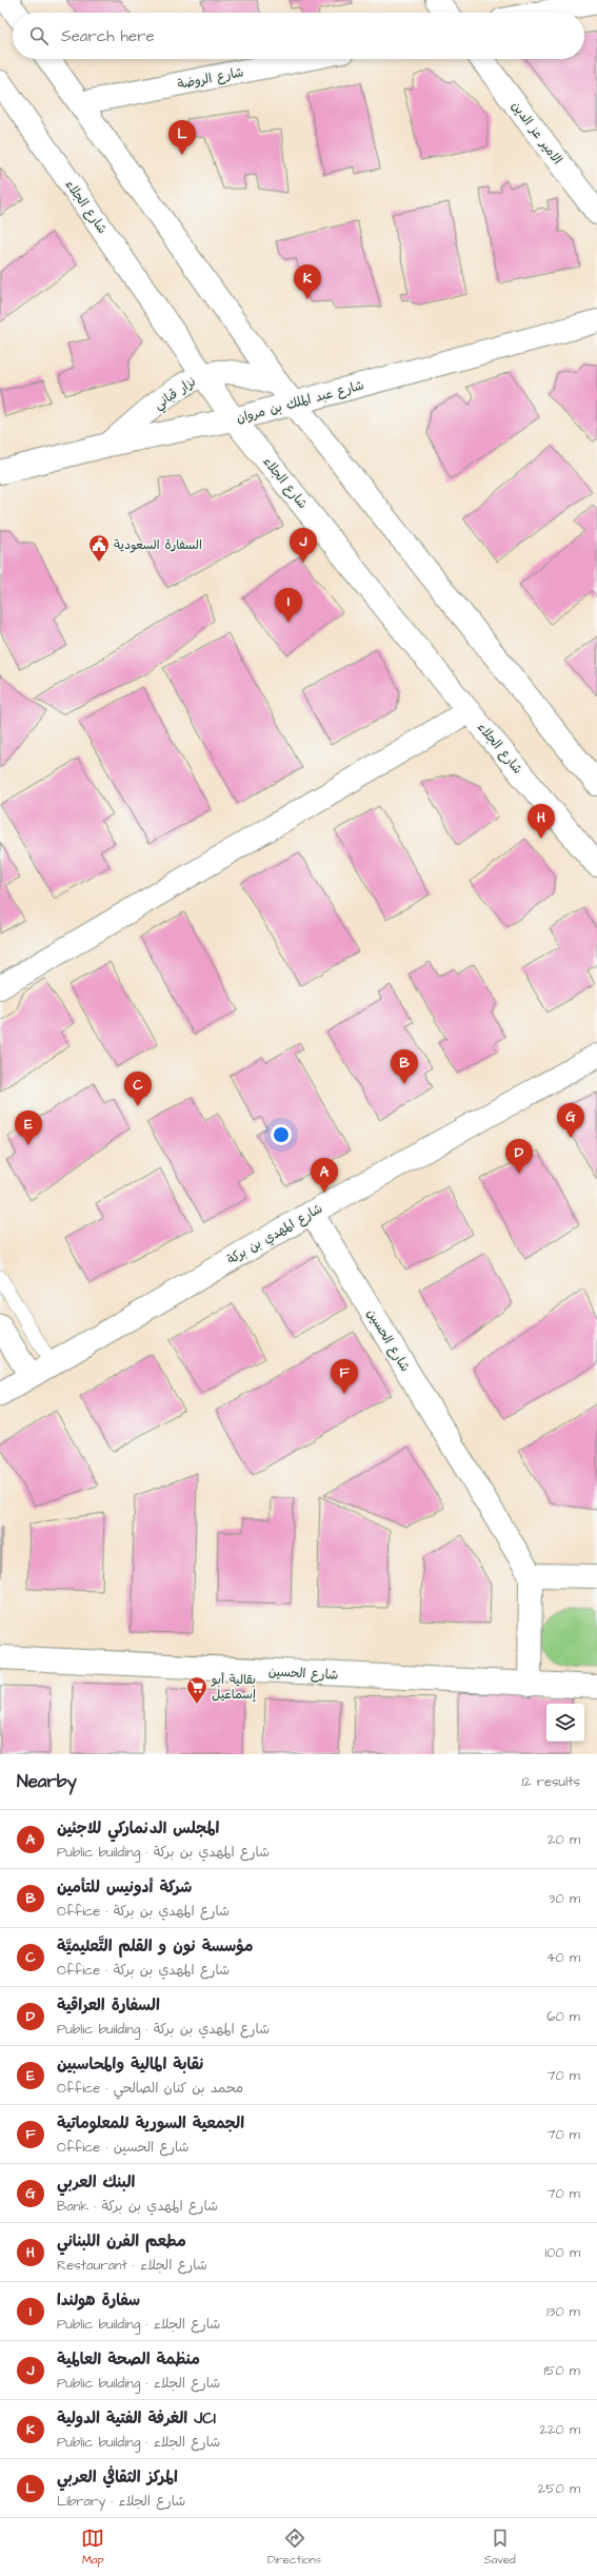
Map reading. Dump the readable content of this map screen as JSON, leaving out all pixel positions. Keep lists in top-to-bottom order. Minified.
{"streets":{"street":["شارع الروضة","الامير عز الدين","شارع الجلاء","نزار قباني","شارع عبد الملك بن مروان","شارع المهدي بن بركة","شارع الحسين"]},"crossings":[["شارع الجلاء","نزار قباني"],["شارع الجلاء","شارع عبد الملك بن مروان"],["نزار قباني","شارع عبد الملك بن مروان"],["شارع المهدي بن بركة","شارع الحسين"]],"places":{"public building":["السفارة السعودية"],"supermarket":["بقالية أبو إسماعيل"]},"page":{"search":"Search here","pins":["L","K","J","I","H","B","C","G","E","D","A","F"],"heading":["Nearby","12 results"],"list":[{"mark":"A","name":"المجلس الدنماركي للاجئين","note":"Public building · شارع المهدي بن بركة","value":"20 m"},{"mark":"B","name":"شركة أدونيس للتأمين","note":"Office · شارع المهدي بن بركة","value":"30 m"},{"mark":"C","name":"مؤسسة نون و القلم التَّعليميَّة","note":"Office · شارع المهدي بن بركة","value":"40 m"},{"mark":"D","name":"السفارة العراقية","note":"Public building · شارع المهدي بن بركة","value":"60 m"},{"mark":"E","name":"نقابة المالية والمحاسبين","note":"Office · محمد بن كنان الصالحي","value":"70 m"},{"mark":"F","name":"الجمعية السورية للمعلوماتية","note":"Office · شارع الحسين","value":"70 m"},{"mark":"G","name":"البنك العربي","note":"Bank · شارع المهدي بن بركة","value":"70 m"},{"mark":"H","name":"مطعم الفرن اللبناني","note":"Restaurant · شارع الجلاء","value":"100 m"},{"mark":"I","name":"سفارة هولندا","note":"Public building · شارع الجلاء","value":"130 m"},{"mark":"J","name":"منظمة الصحة العالمية","note":"Public building · شارع الجلاء","value":"150 m"},{"mark":"K","name":"الغرفة الفتية الدولية JCI","note":"Public building · شارع الجلاء","value":"220 m"},{"mark":"L","name":"المركز الثقافي العربي","note":"Library · شارع الجلاء","value":"250 m"}],"nav":["Map","Directions","Saved"]}}
